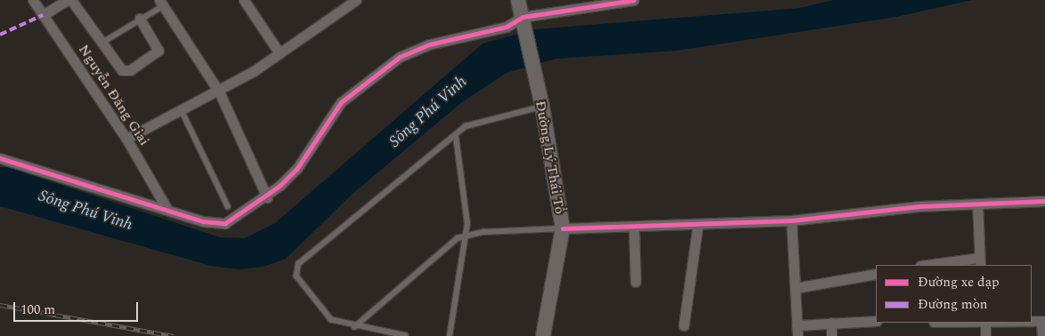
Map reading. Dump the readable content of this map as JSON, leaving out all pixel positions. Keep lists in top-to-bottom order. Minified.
{"streets":{"main road":["Đường Lý Thái Tổ"],"street":["Nguyễn Đăng Giai"]},"water":["Sông Phú Vinh"],"legend":["Đường xe đạp","Đường mòn"],"scale_bar":"100 m"}
